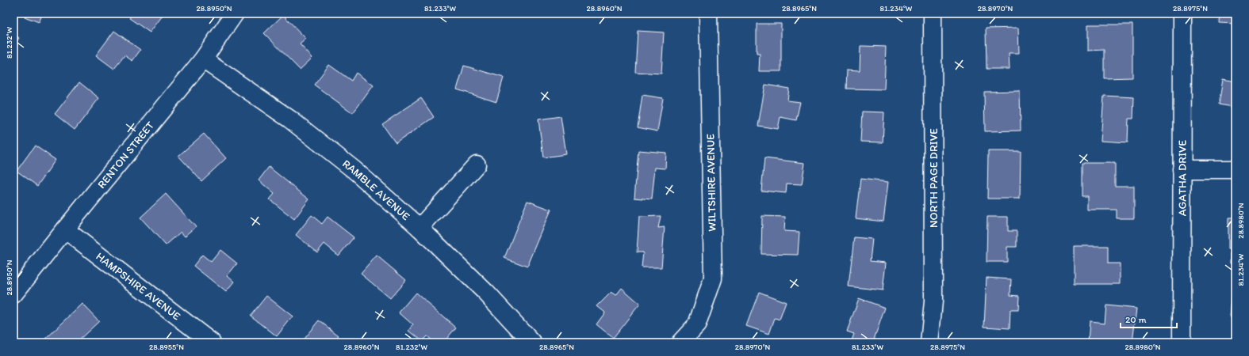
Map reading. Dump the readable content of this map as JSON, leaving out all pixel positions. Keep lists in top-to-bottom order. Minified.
{"streets":{"street":["RENTON STREET","NORTH PAGE DRIVE","AGATHA DRIVE","WILTSHIRE AVENUE","RAMBLE AVENUE","HAMPSHIRE AVENUE"]},"crossings":[["RENTON STREET","RAMBLE AVENUE"],["RENTON STREET","HAMPSHIRE AVENUE"]],"scale_bar":"20 m","coordinates":["28.8950°N","81.233°W","28.8960°N","28.8965°N","81.234°W","28.8970°N","28.8975°N","81.232°W","28.8980°N","28.8955°N"]}
